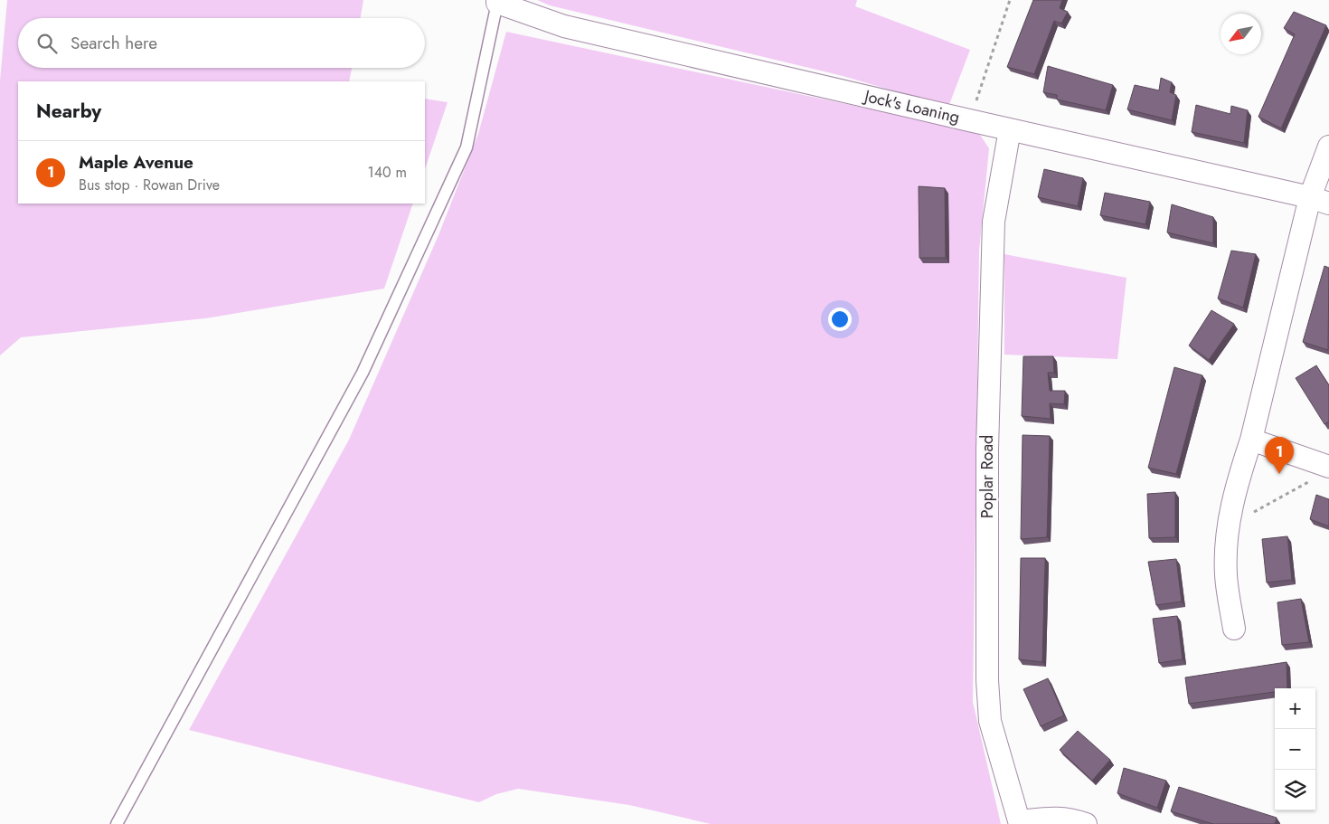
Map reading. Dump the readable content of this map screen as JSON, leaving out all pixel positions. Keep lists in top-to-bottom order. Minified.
{"streets":{"street":["Jock's Loaning","Poplar Road"]},"crossings":[["Jock's Loaning","Poplar Road"]],"north":"bottom left","page":{"search":"Search here","heading":"Nearby","list":[{"mark":"1","name":"Maple Avenue","note":"Bus stop · Rowan Drive","value":"140 m"}],"pins":"1","map_buttons":["+","−"]}}
